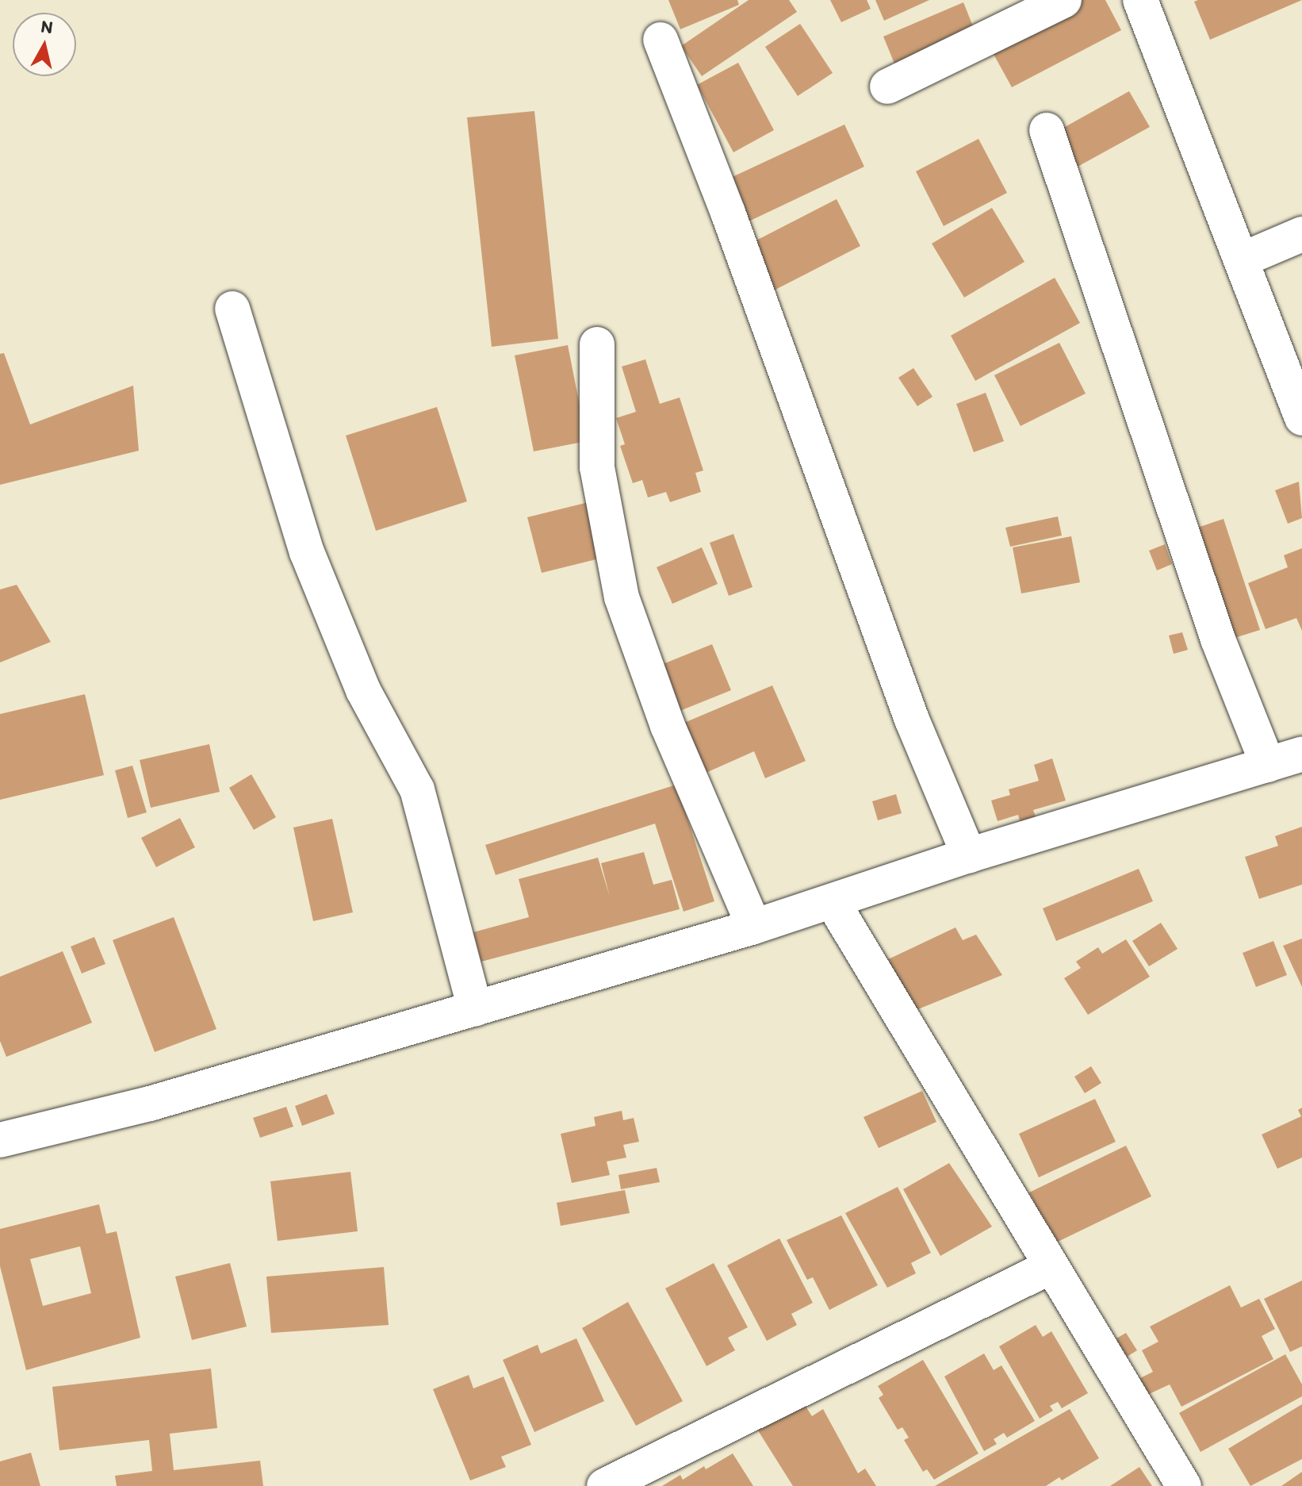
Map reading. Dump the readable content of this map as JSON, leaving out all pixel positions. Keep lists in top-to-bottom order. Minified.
{"north":"top"}
